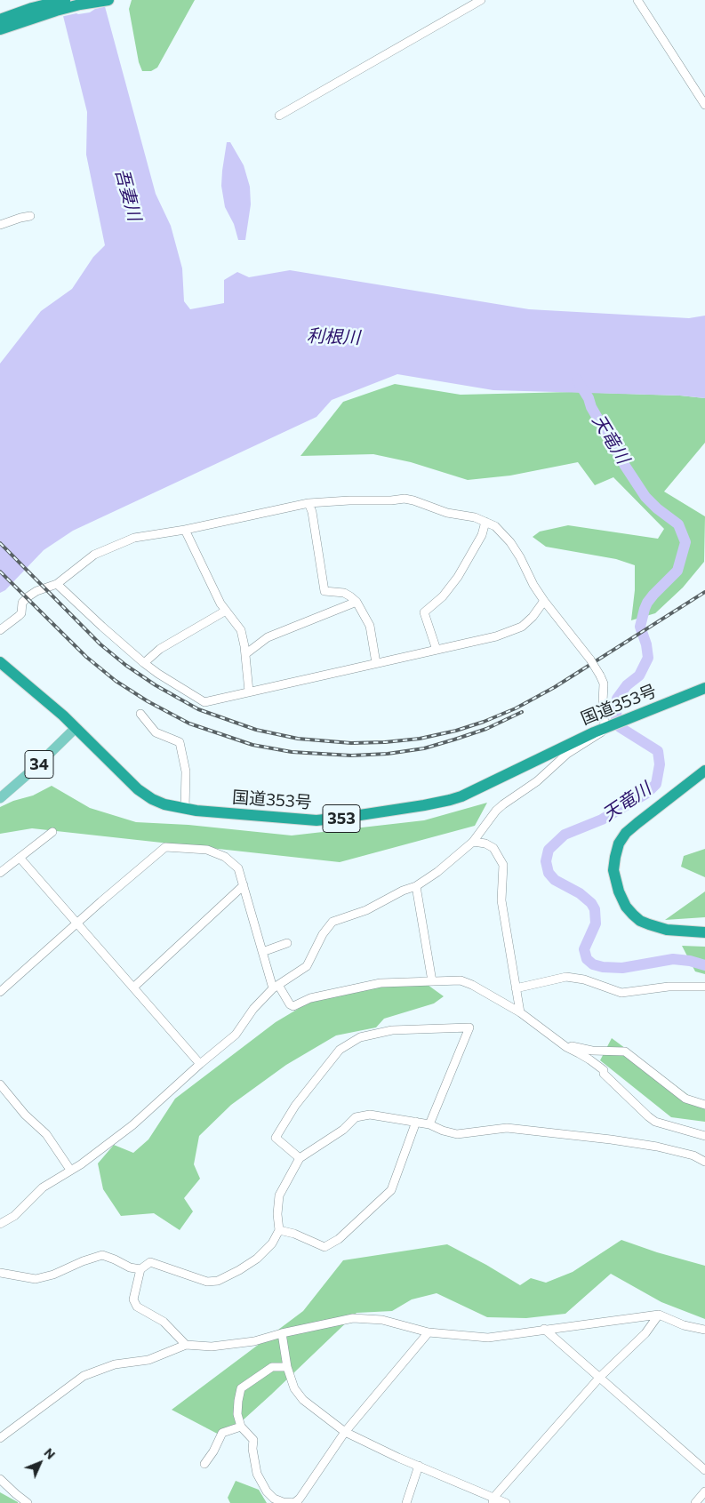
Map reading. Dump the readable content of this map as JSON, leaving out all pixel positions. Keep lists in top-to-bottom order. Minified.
{"streets":{"highway":["国道353号","353"],"main road":["34"]},"crossings":[["国道353号","34"]],"water":["吾妻川","利根川","天竜川"],"north":"top right"}
